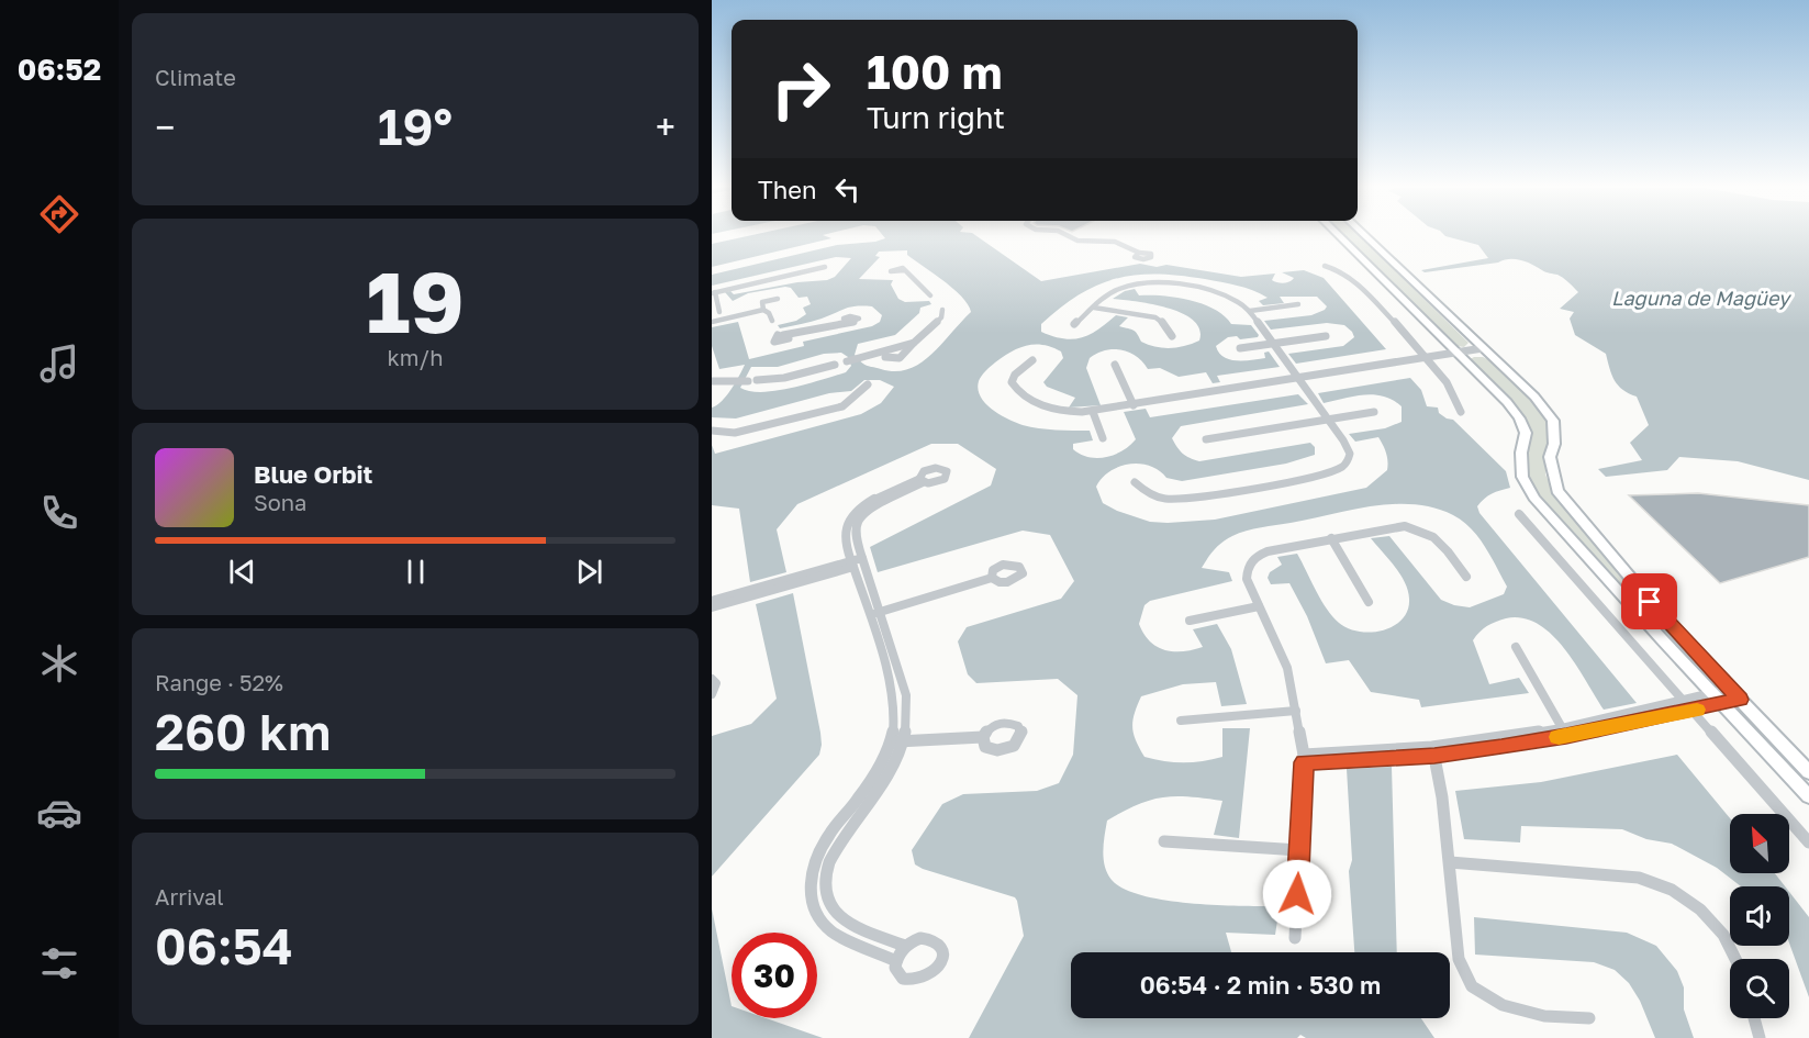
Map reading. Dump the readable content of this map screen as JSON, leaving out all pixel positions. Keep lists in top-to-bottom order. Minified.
{"water":["Laguna de Magüey"],"north":"top left","page":{"tabs":"06:52","tile":["Climate",["19","km/h"],["Range · 52%","260 km"],["Arrival","06:54"]],"turn":["100 m","Turn right"],"heat":["−","19°","+"],"then":"Then","song":["Blue Orbit","Sona"],"limit":"30","trip":"06:54 · 2 min · 530 m"}}
